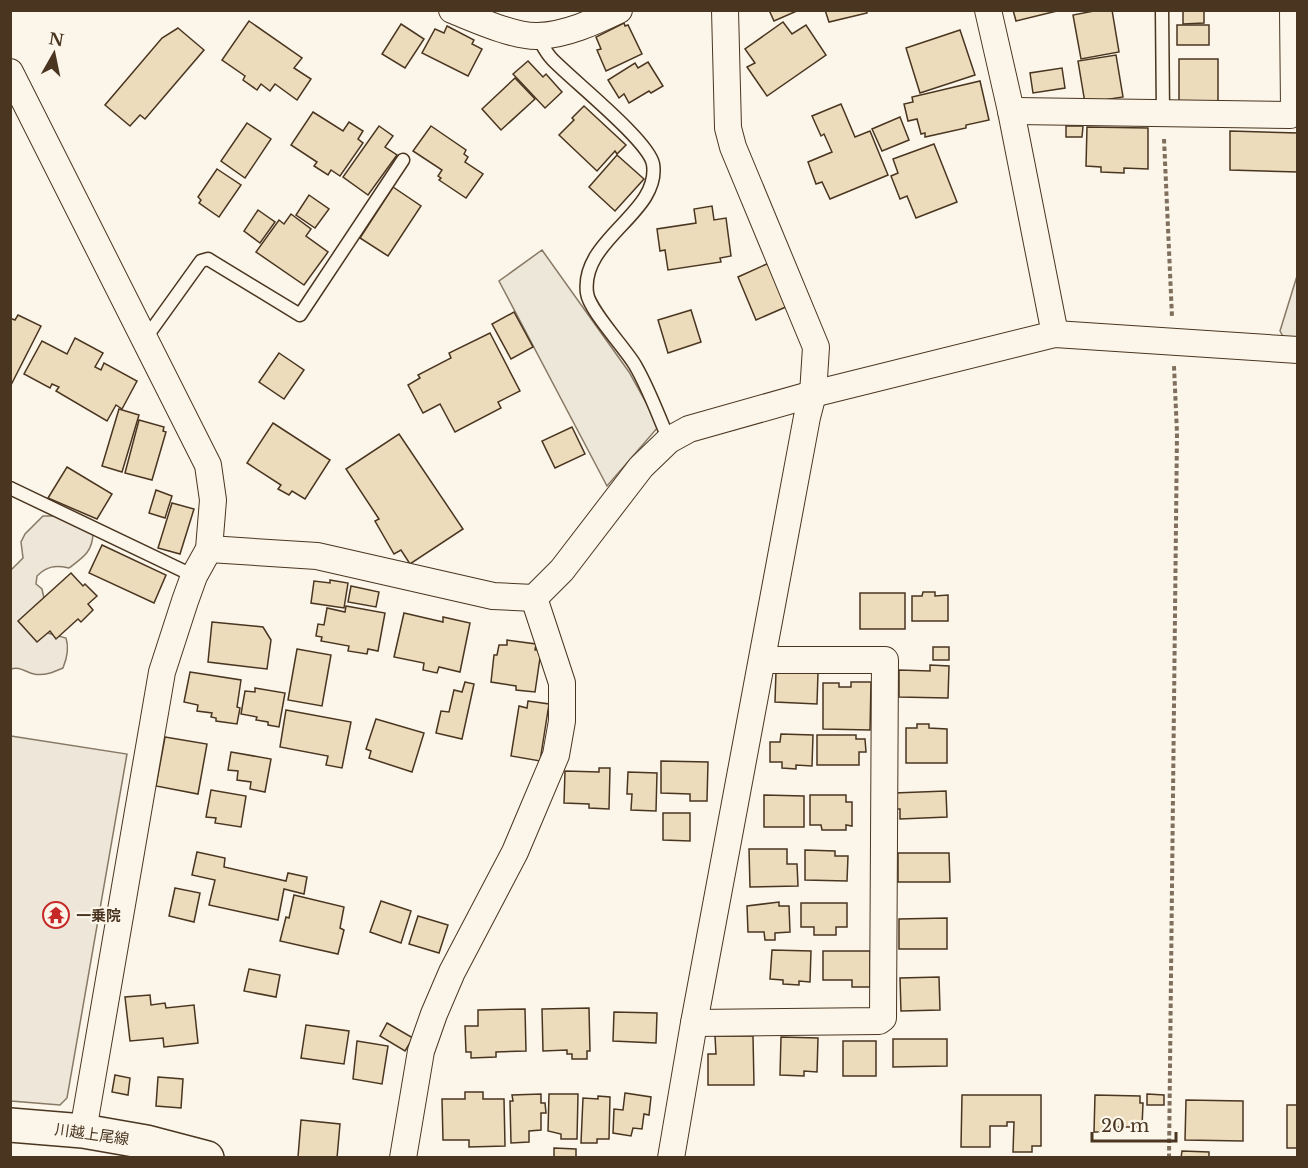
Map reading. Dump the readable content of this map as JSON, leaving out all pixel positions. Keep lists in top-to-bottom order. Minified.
{"streets":{"main road":["川越上尾線"]},"places":{"temple":["一乗院"]},"scale_bar":"20 m","north":"top"}
